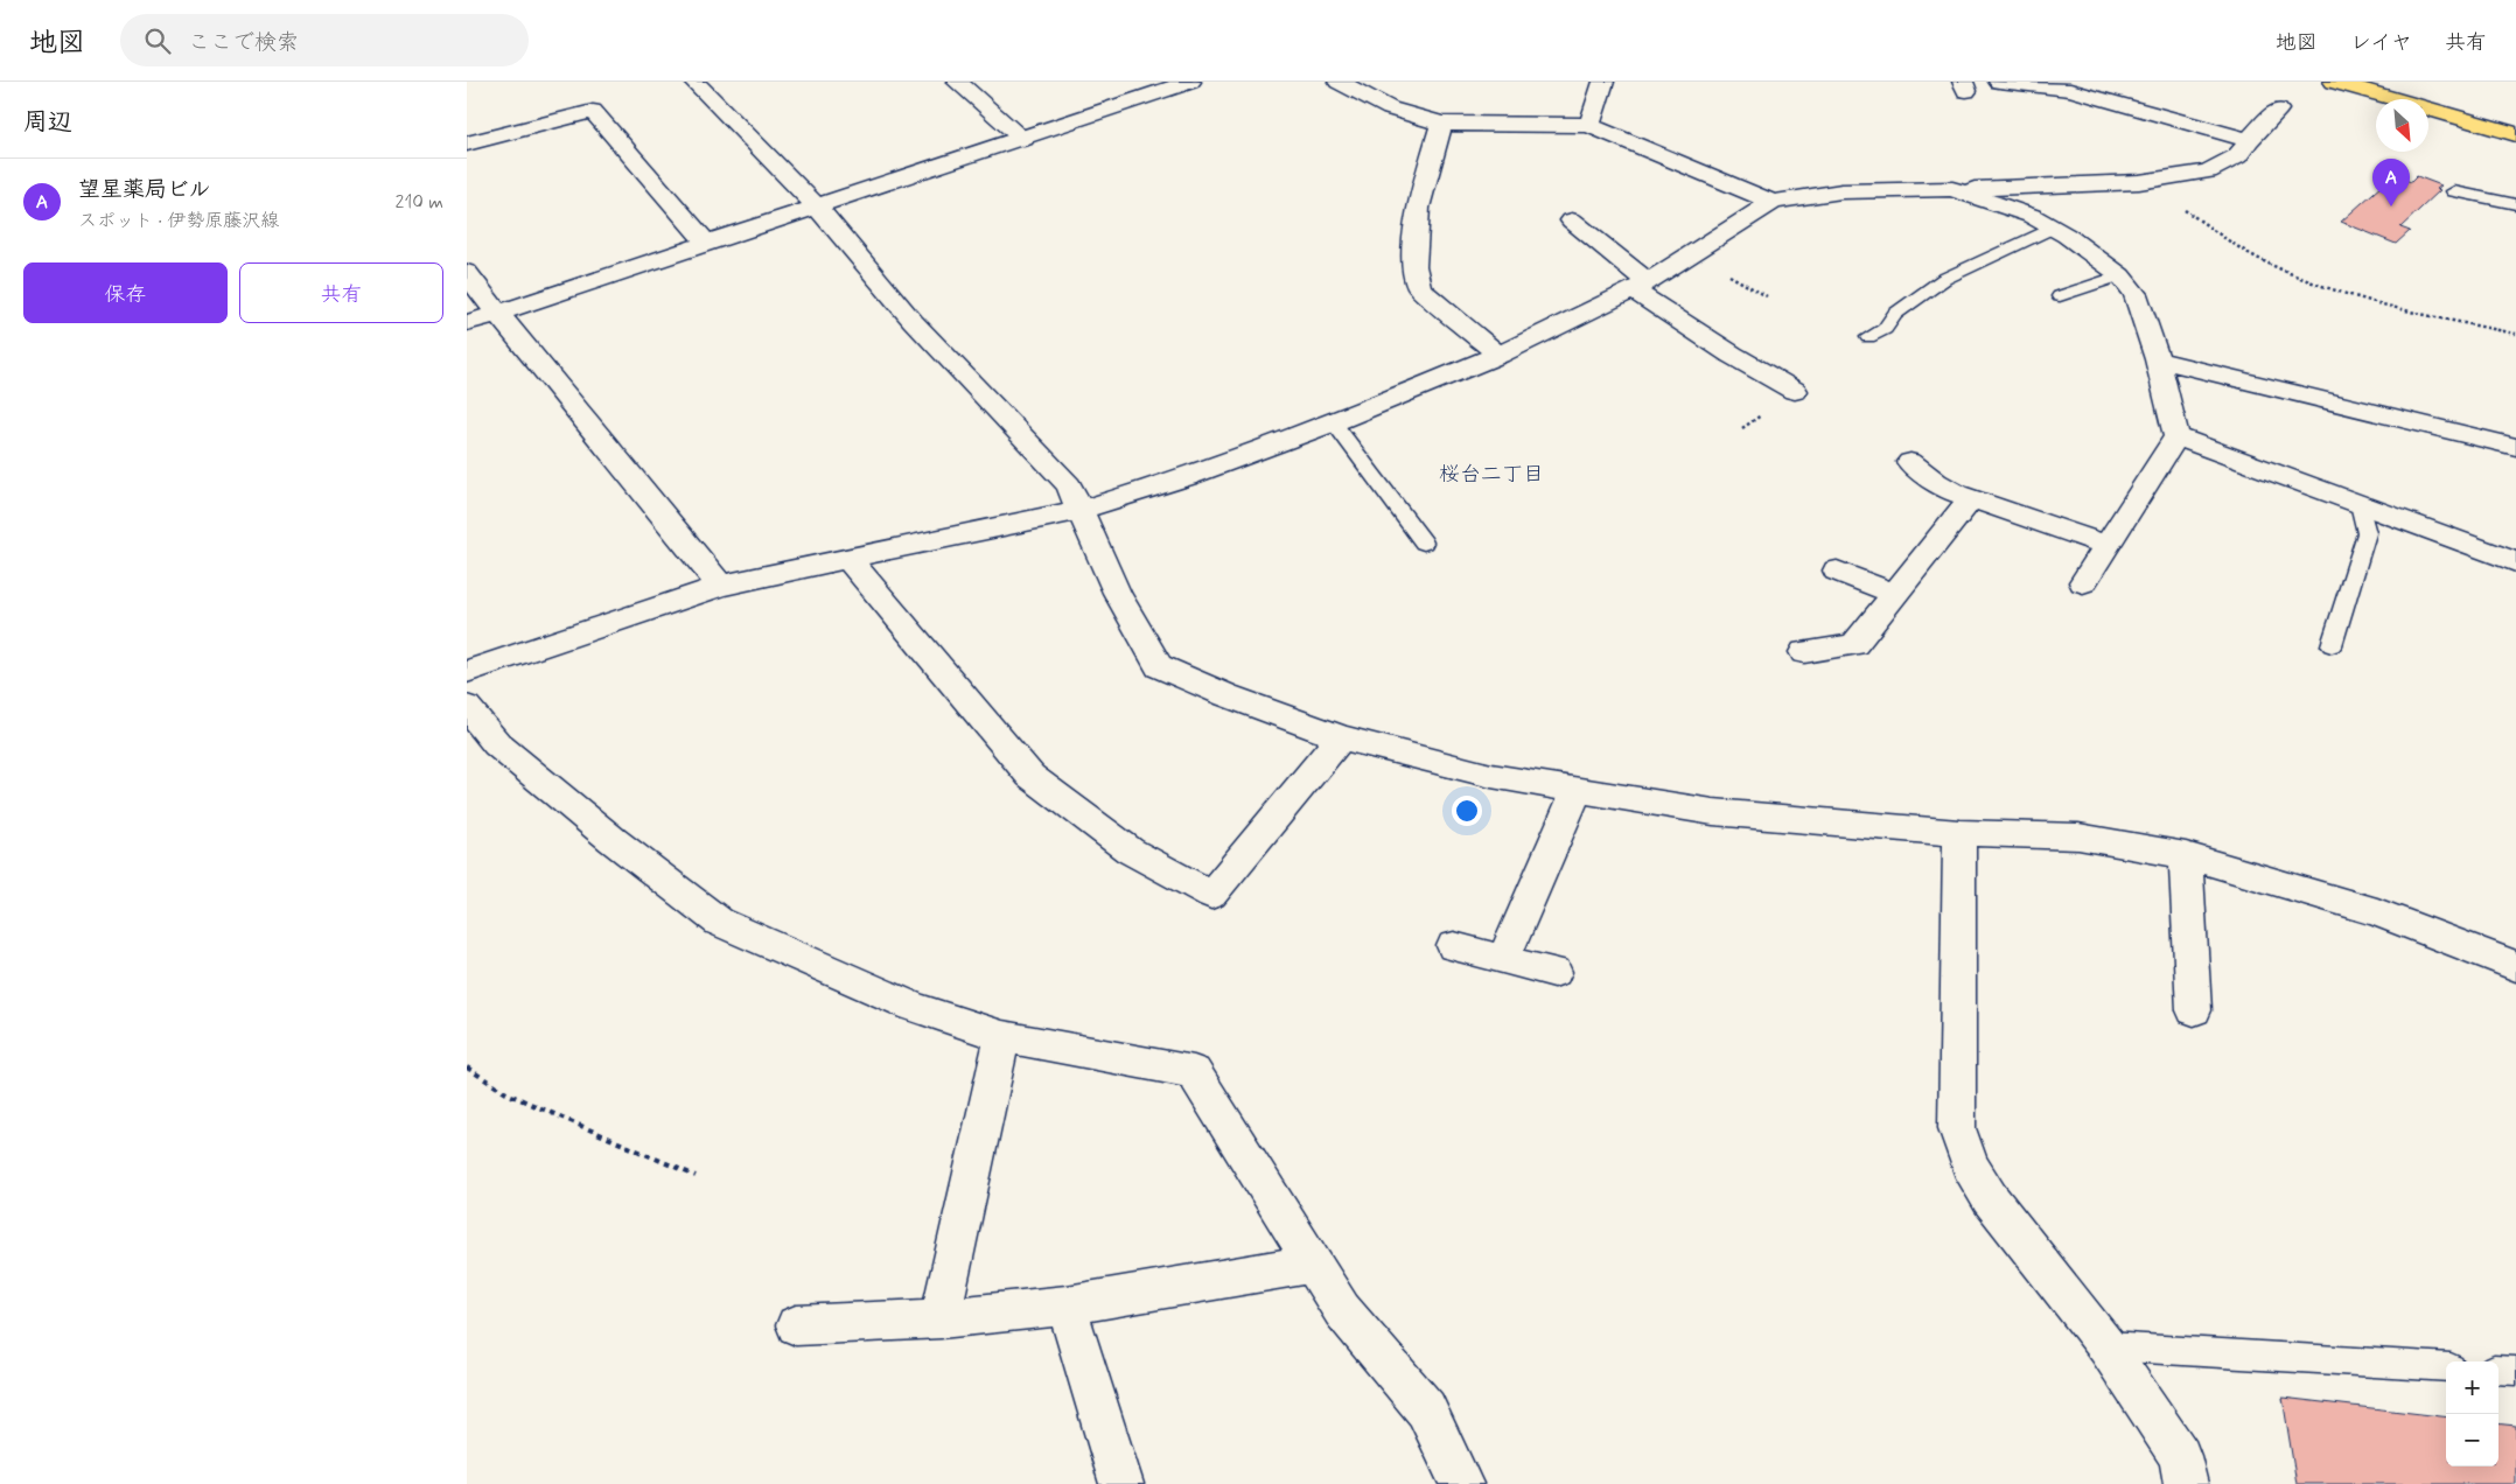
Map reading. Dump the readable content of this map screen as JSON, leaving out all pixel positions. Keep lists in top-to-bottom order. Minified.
{"districts":["桜台二丁目"],"north":"bottom right","page":{"header":"地図","search":"ここで検索","nav":["地図","レイヤ","共有"],"heading":"周辺","list":[{"mark":"A","name":"望星薬局ビル","note":"スポット · 伊勢原藤沢線","value":"210 m"}],"pins":"A","buttons":["保存","共有"],"map_buttons":["+","−"]}}
